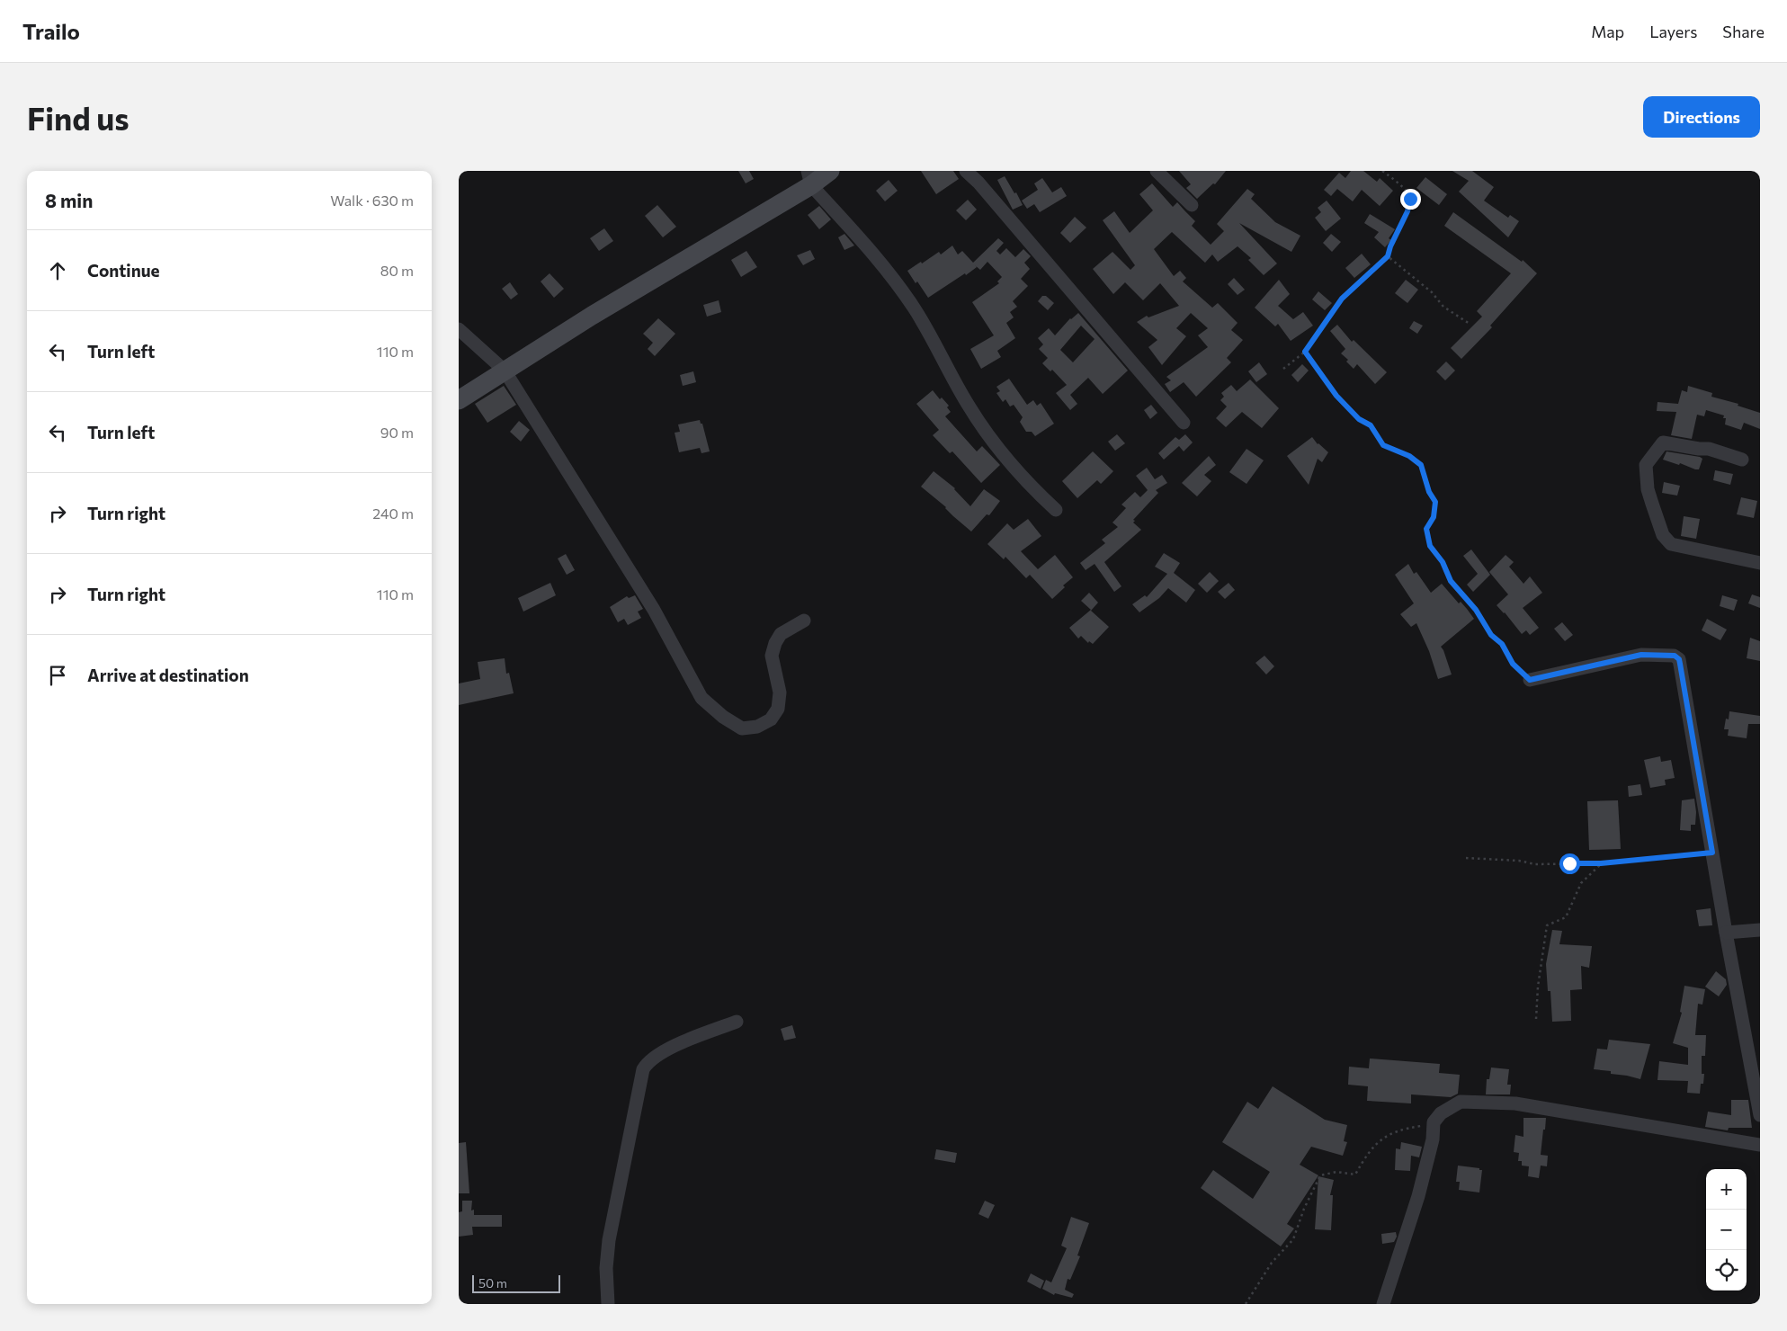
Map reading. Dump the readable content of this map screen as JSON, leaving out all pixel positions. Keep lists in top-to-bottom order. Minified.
{"scale_bar":"50 m","page":{"header":"Trailo","nav":["Map","Layers","Share"],"buttons":"Directions","title":"Find us","heading":["8 min","Walk · 630 m"],"list":[["Continue","80 m"],["Turn left","110 m"],["Turn left","90 m"],["Turn right","240 m"],["Turn right","110 m"],"Arrive at destination"],"map_buttons":["+","−"],"scale":"50 m"}}
